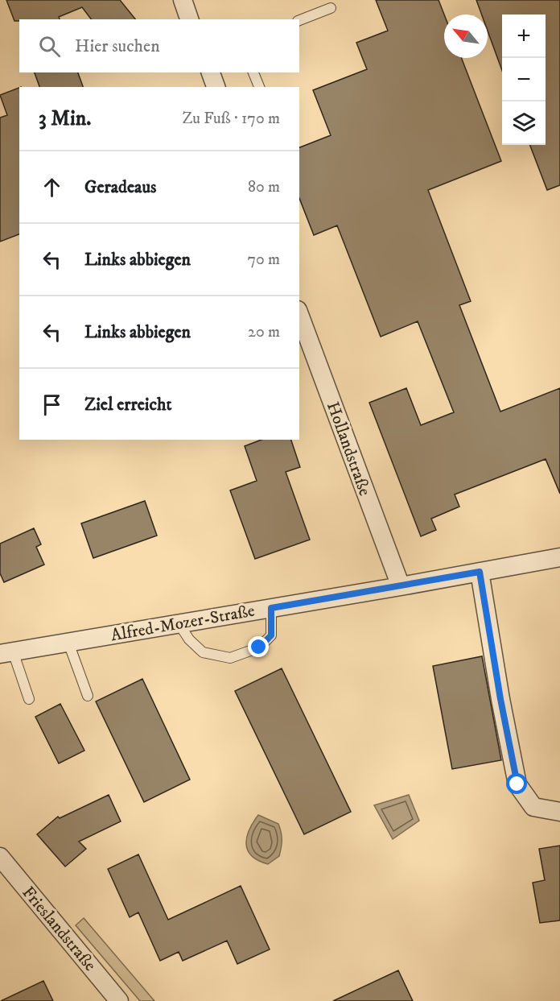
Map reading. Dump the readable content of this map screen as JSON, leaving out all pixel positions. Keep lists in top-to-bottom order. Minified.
{"streets":{"street":["Hollandstraße","Alfred-Mozer-Straße","Frieslandstraße"]},"crossings":[["Hollandstraße","Alfred-Mozer-Straße"]],"north":"top left","page":{"map_buttons":["+","−"],"search":"Hier suchen","heading":["3 Min.","Zu Fuß · 170 m"],"list":[["Geradeaus","80 m"],["Links abbiegen","70 m"],["Links abbiegen","20 m"],"Ziel erreicht"]}}
